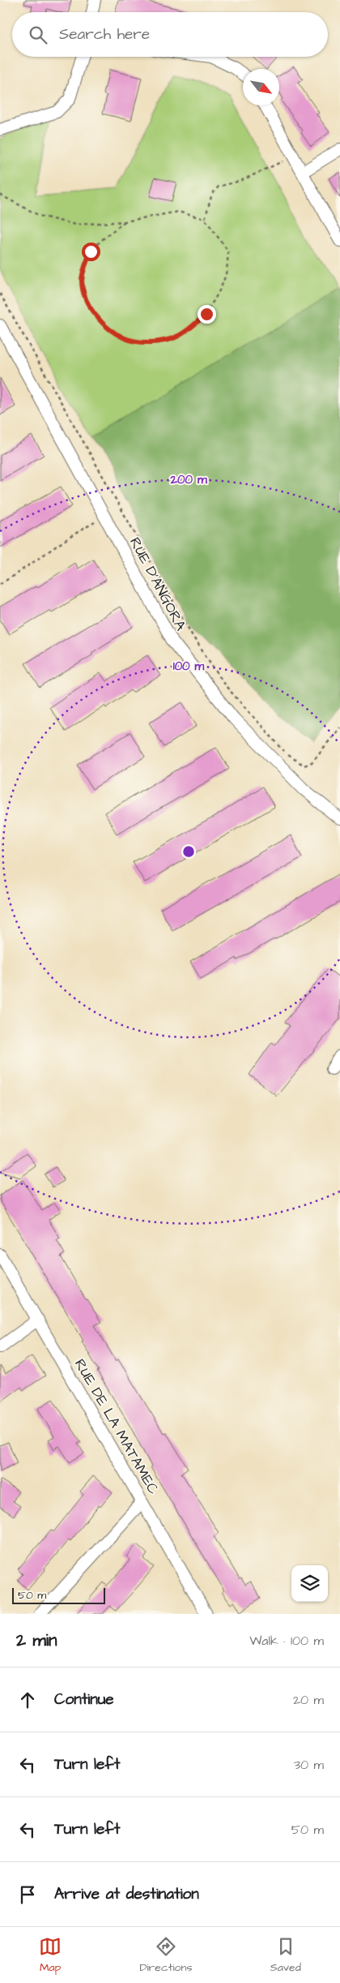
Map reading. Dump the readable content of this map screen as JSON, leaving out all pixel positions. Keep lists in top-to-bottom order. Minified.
{"streets":{"street":["RUE D'ANGORA","RUE DE LA MATAMEC"]},"scale_bar":"50 m","north":"bottom right","page":{"search":"Search here","scale":"50 m","heading":["2 min","Walk · 100 m"],"list":[["Continue","20 m"],["Turn left","30 m"],["Turn left","50 m"],"Arrive at destination"],"nav":["Map","Directions","Saved"]},"rings":["200 m","100 m"]}
